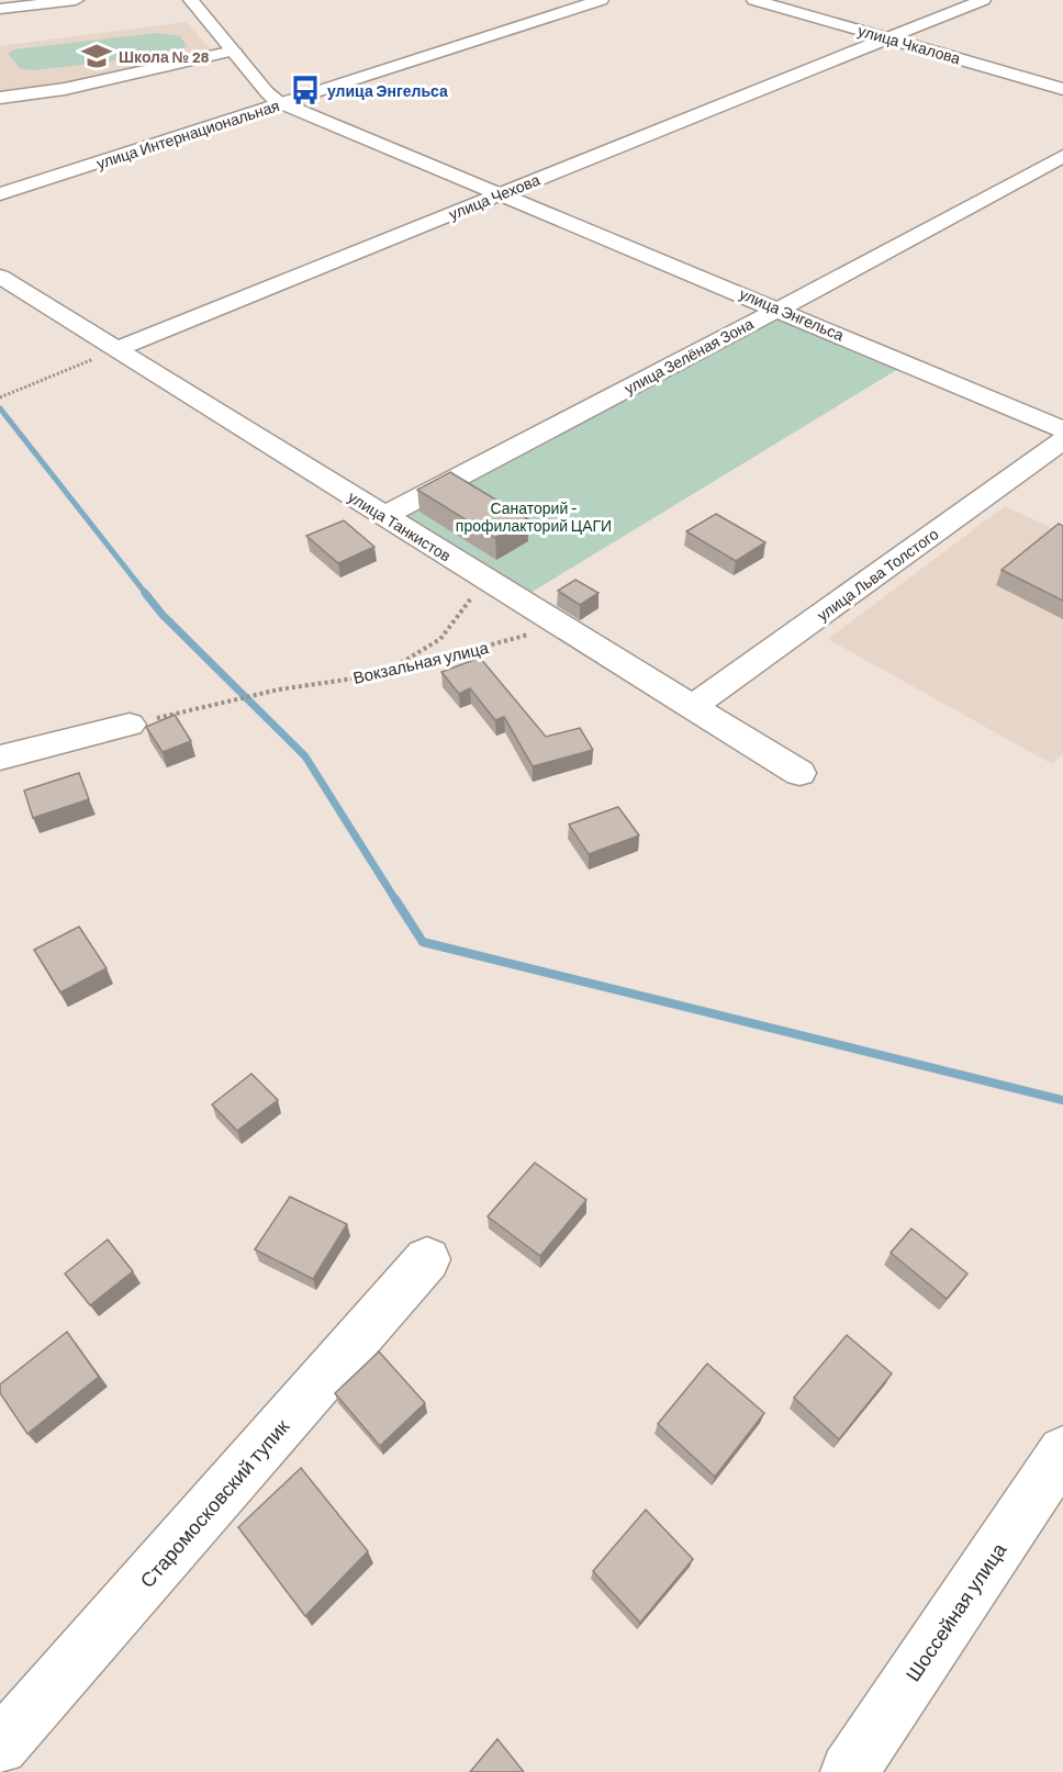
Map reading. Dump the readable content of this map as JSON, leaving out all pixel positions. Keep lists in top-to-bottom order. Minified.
{"streets":{"street":["улица Чкалова","улица Интернациональная","улица Чехова","улица Энгельса","улица Зелёная Зона","улица Танкистов","улица Льва Толстого","Старомосковский тупик","Шоссейная улица"],"path":["Вокзальная улица"]},"crossings":[["улица Чкалова","улица Чехова"],["улица Интернациональная","улица Энгельса"],["улица Чехова","улица Энгельса"],["улица Чехова","улица Танкистов"],["улица Энгельса","улица Зелёная Зона"],["улица Зелёная Зона","улица Танкистов"],["улица Танкистов","улица Льва Толстого"],["улица Танкистов","Вокзальная улица"]],"parks":["Санаторий - профилакторий ЦАГИ"],"places":{"school or university":["Школа № 28"],"bus stop":["улица Энгельса"]}}
